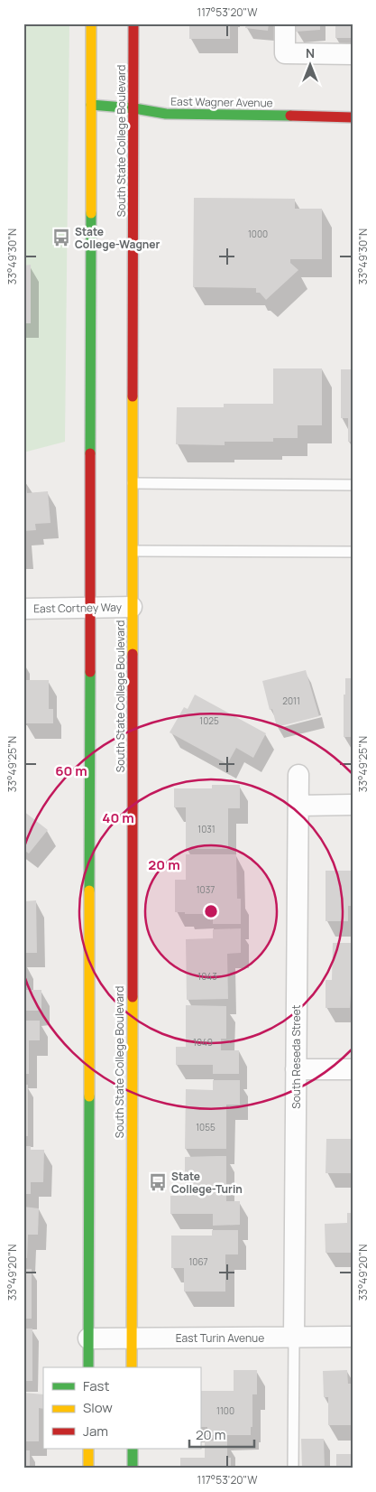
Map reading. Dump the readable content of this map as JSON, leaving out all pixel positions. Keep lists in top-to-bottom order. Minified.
{"streets":{"main road":["East Wagner Avenue","South State College Boulevard"],"street":["East Cortney Way","South Reseda Street","East Turin Avenue"]},"crossings":[["East Wagner Avenue","South State College Boulevard"],["South State College Boulevard","East Cortney Way"],["South State College Boulevard","East Turin Avenue"],["South Reseda Street","East Turin Avenue"]],"places":{"bus stop":["State College-Wagner","State College-Turin"]},"house_numbers":["1000","2011","1025","1031","1037","1043","1049","1055","1067","1100"],"legend":["Fast","Slow","Jam"],"scale_bar":"20 m","north":"top","coordinates":["117°53'20\"W","33°49'30\"N","33°49'25\"N","33°49'20\"N"],"rings":["60 m","40 m","20 m"]}
